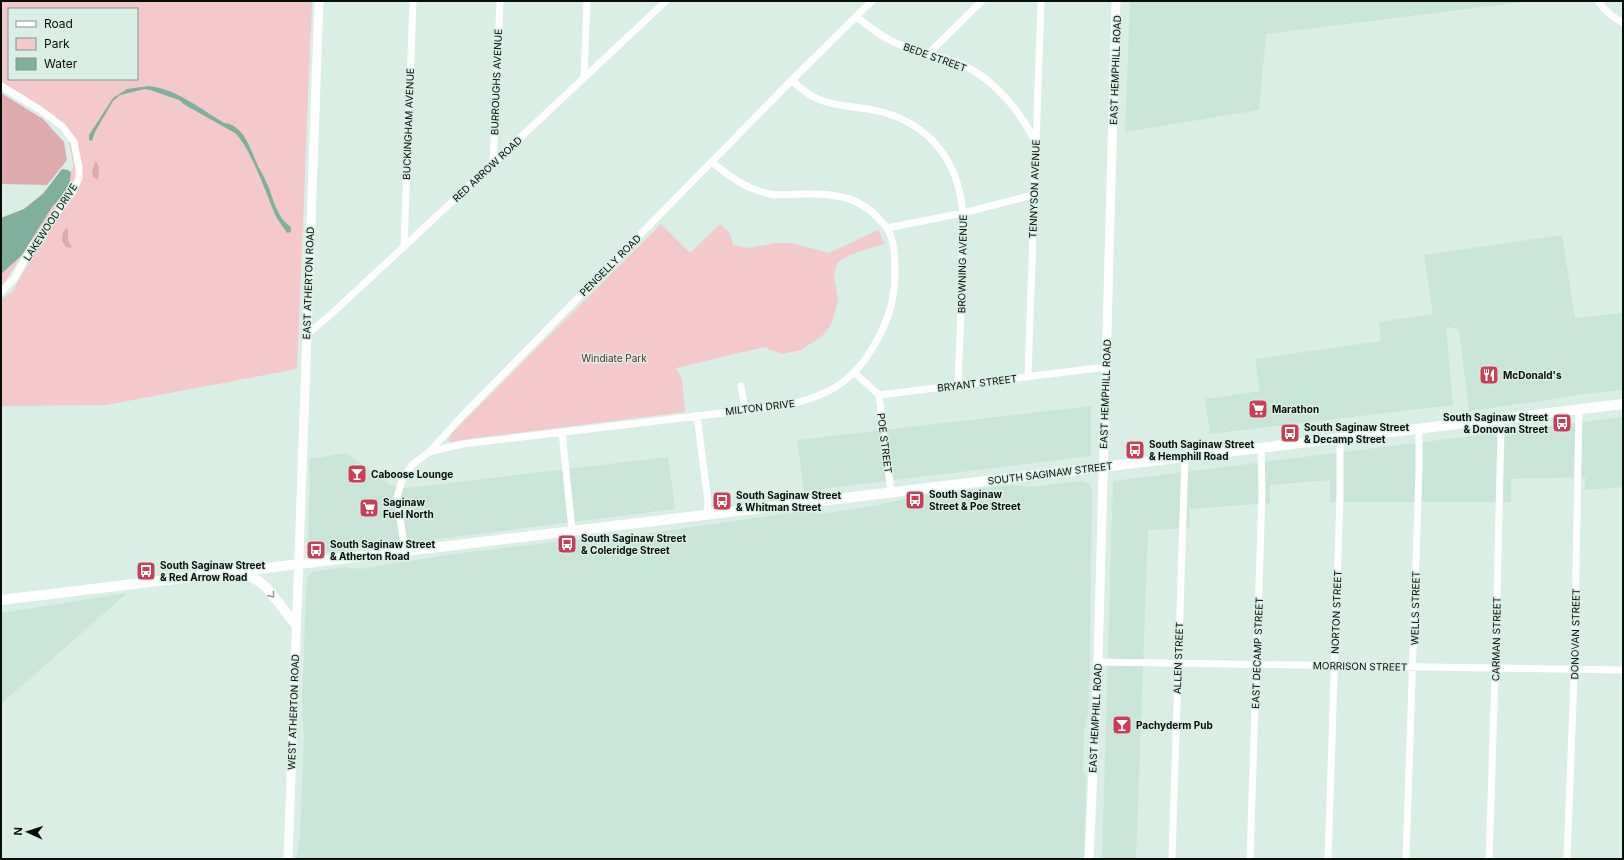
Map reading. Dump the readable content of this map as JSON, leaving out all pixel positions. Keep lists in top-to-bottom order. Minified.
{"streets":{"main road":["SOUTH SAGINAW STREET"],"street":["BEDE STREET","EAST HEMPHILL ROAD","BURROUGHS AVENUE","BUCKINGHAM AVENUE","RED ARROW ROAD","TENNYSON AVENUE","LAKEWOOD DRIVE","BROWNING AVENUE","PENGELLY ROAD","EAST ATHERTON ROAD","BRYANT STREET","MILTON DRIVE","POE STREET","WELLS STREET","NORTON STREET","DONOVAN STREET","CARMAN STREET","EAST DECAMP STREET","ALLEN STREET","MORRISON STREET","WEST ATHERTON ROAD"]},"crossings":[["BEDE STREET","TENNYSON AVENUE"],["BEDE STREET","PENGELLY ROAD"],["EAST HEMPHILL ROAD","BRYANT STREET"],["EAST HEMPHILL ROAD","SOUTH SAGINAW STREET"],["EAST HEMPHILL ROAD","MORRISON STREET"],["BURROUGHS AVENUE","RED ARROW ROAD"],["BUCKINGHAM AVENUE","RED ARROW ROAD"],["RED ARROW ROAD","EAST ATHERTON ROAD"],["TENNYSON AVENUE","BRYANT STREET"],["BROWNING AVENUE","PENGELLY ROAD"],["BROWNING AVENUE","BRYANT STREET"],["PENGELLY ROAD","MILTON DRIVE"],["PENGELLY ROAD","SOUTH SAGINAW STREET"],["EAST ATHERTON ROAD","SOUTH SAGINAW STREET"],["EAST ATHERTON ROAD","WEST ATHERTON ROAD"],["BRYANT STREET","POE STREET"],["POE STREET","SOUTH SAGINAW STREET"],["SOUTH SAGINAW STREET","WELLS STREET"],["SOUTH SAGINAW STREET","NORTON STREET"],["SOUTH SAGINAW STREET","DONOVAN STREET"],["SOUTH SAGINAW STREET","CARMAN STREET"],["SOUTH SAGINAW STREET","EAST DECAMP STREET"],["SOUTH SAGINAW STREET","ALLEN STREET"],["SOUTH SAGINAW STREET","WEST ATHERTON ROAD"],["WELLS STREET","MORRISON STREET"],["NORTON STREET","MORRISON STREET"],["DONOVAN STREET","MORRISON STREET"],["CARMAN STREET","MORRISON STREET"],["EAST DECAMP STREET","MORRISON STREET"],["ALLEN STREET","MORRISON STREET"]],"parks":["Windiate Park"],"places":{"restaurant":["McDonald's"],"supermarket":["Marathon","Saginaw Fuel North"],"bus stop":["South Saginaw Street & Donovan Street","South Saginaw Street & Decamp Street","South Saginaw Street & Hemphill Road","South Saginaw Street & Poe Street","South Saginaw Street & Whitman Street","South Saginaw Street & Coleridge Street","South Saginaw Street & Atherton Road","South Saginaw Street & Red Arrow Road"],"bar":["Caboose Lounge","Pachyderm Pub"]},"legend":["Road","Park","Water"],"north":"left"}
